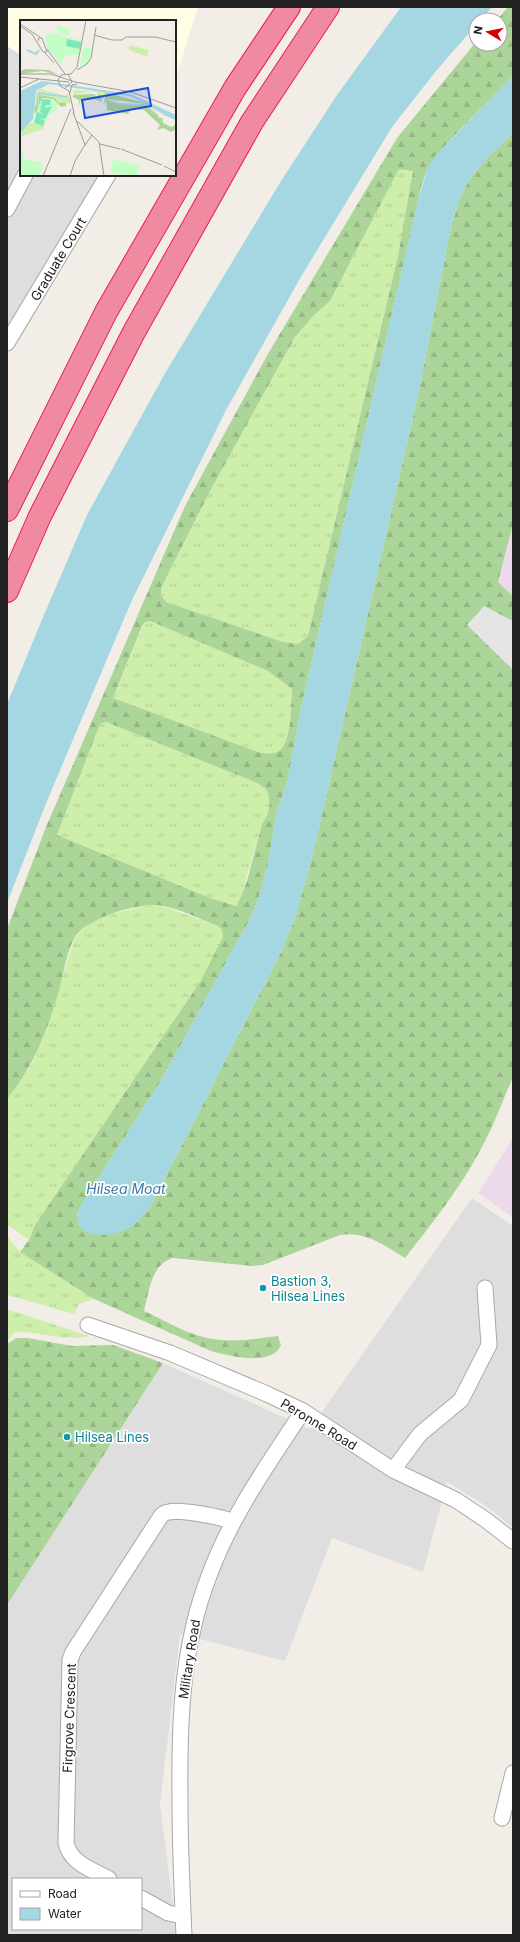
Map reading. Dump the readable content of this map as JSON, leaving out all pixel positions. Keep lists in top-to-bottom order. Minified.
{"streets":{"street":["Graduate Court","Peronne Road","Military Road","Firgrove Crescent"]},"crossings":[["Peronne Road","Military Road"],["Military Road","Firgrove Crescent"]],"water":["Hilsea Moat"],"places":["Bastion 3, Hilsea Lines","Hilsea Lines"],"legend":["Road","Water"],"north":"left"}
